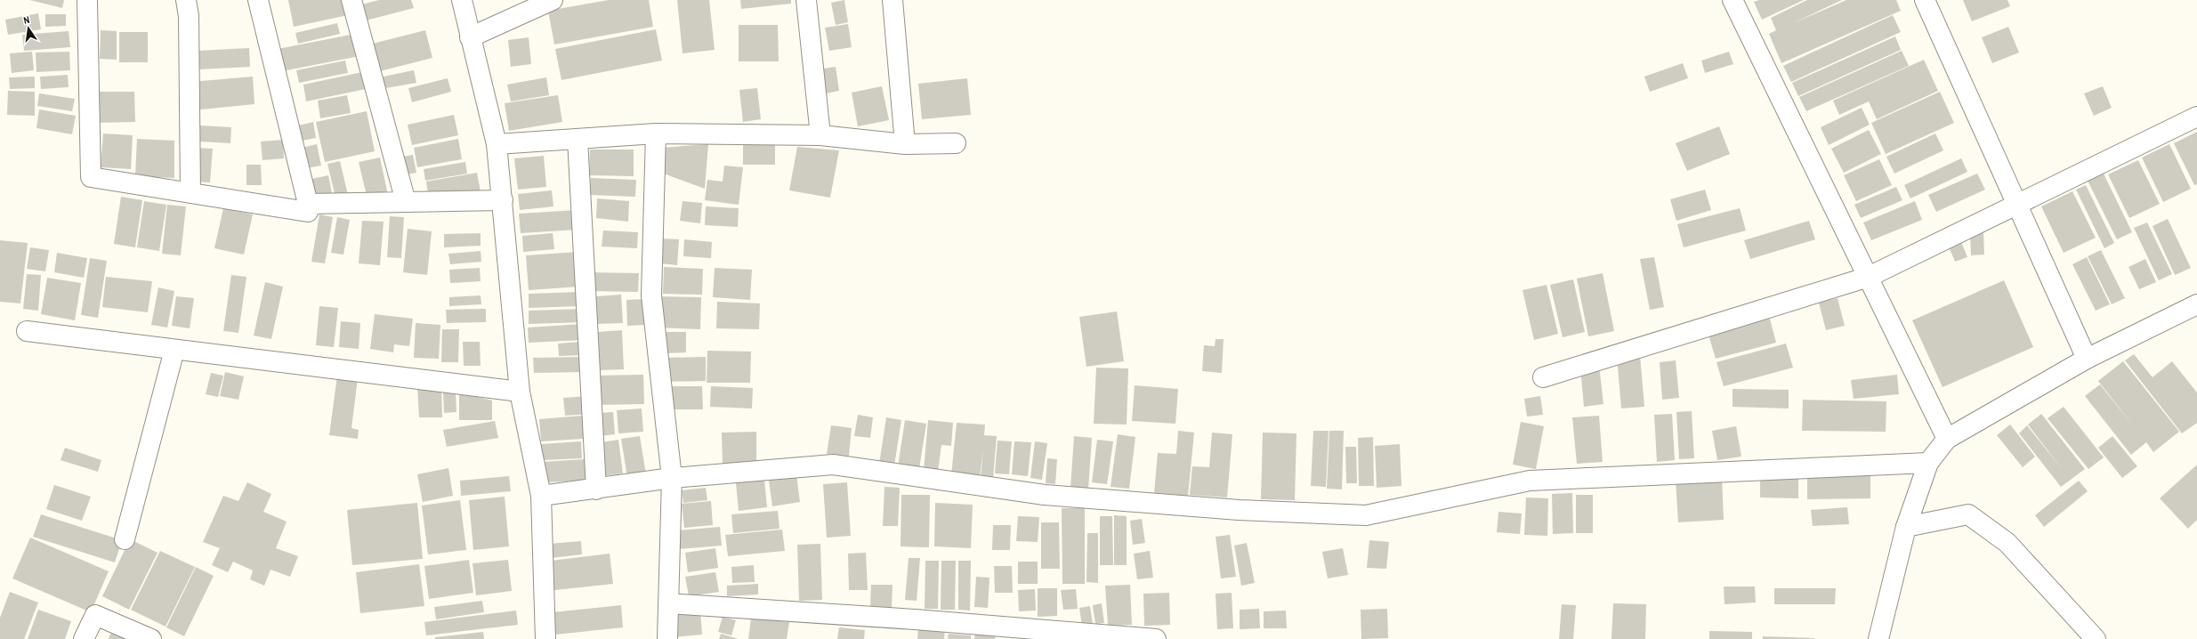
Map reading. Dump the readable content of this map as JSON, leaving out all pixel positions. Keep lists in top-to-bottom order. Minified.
{"north":"top"}
